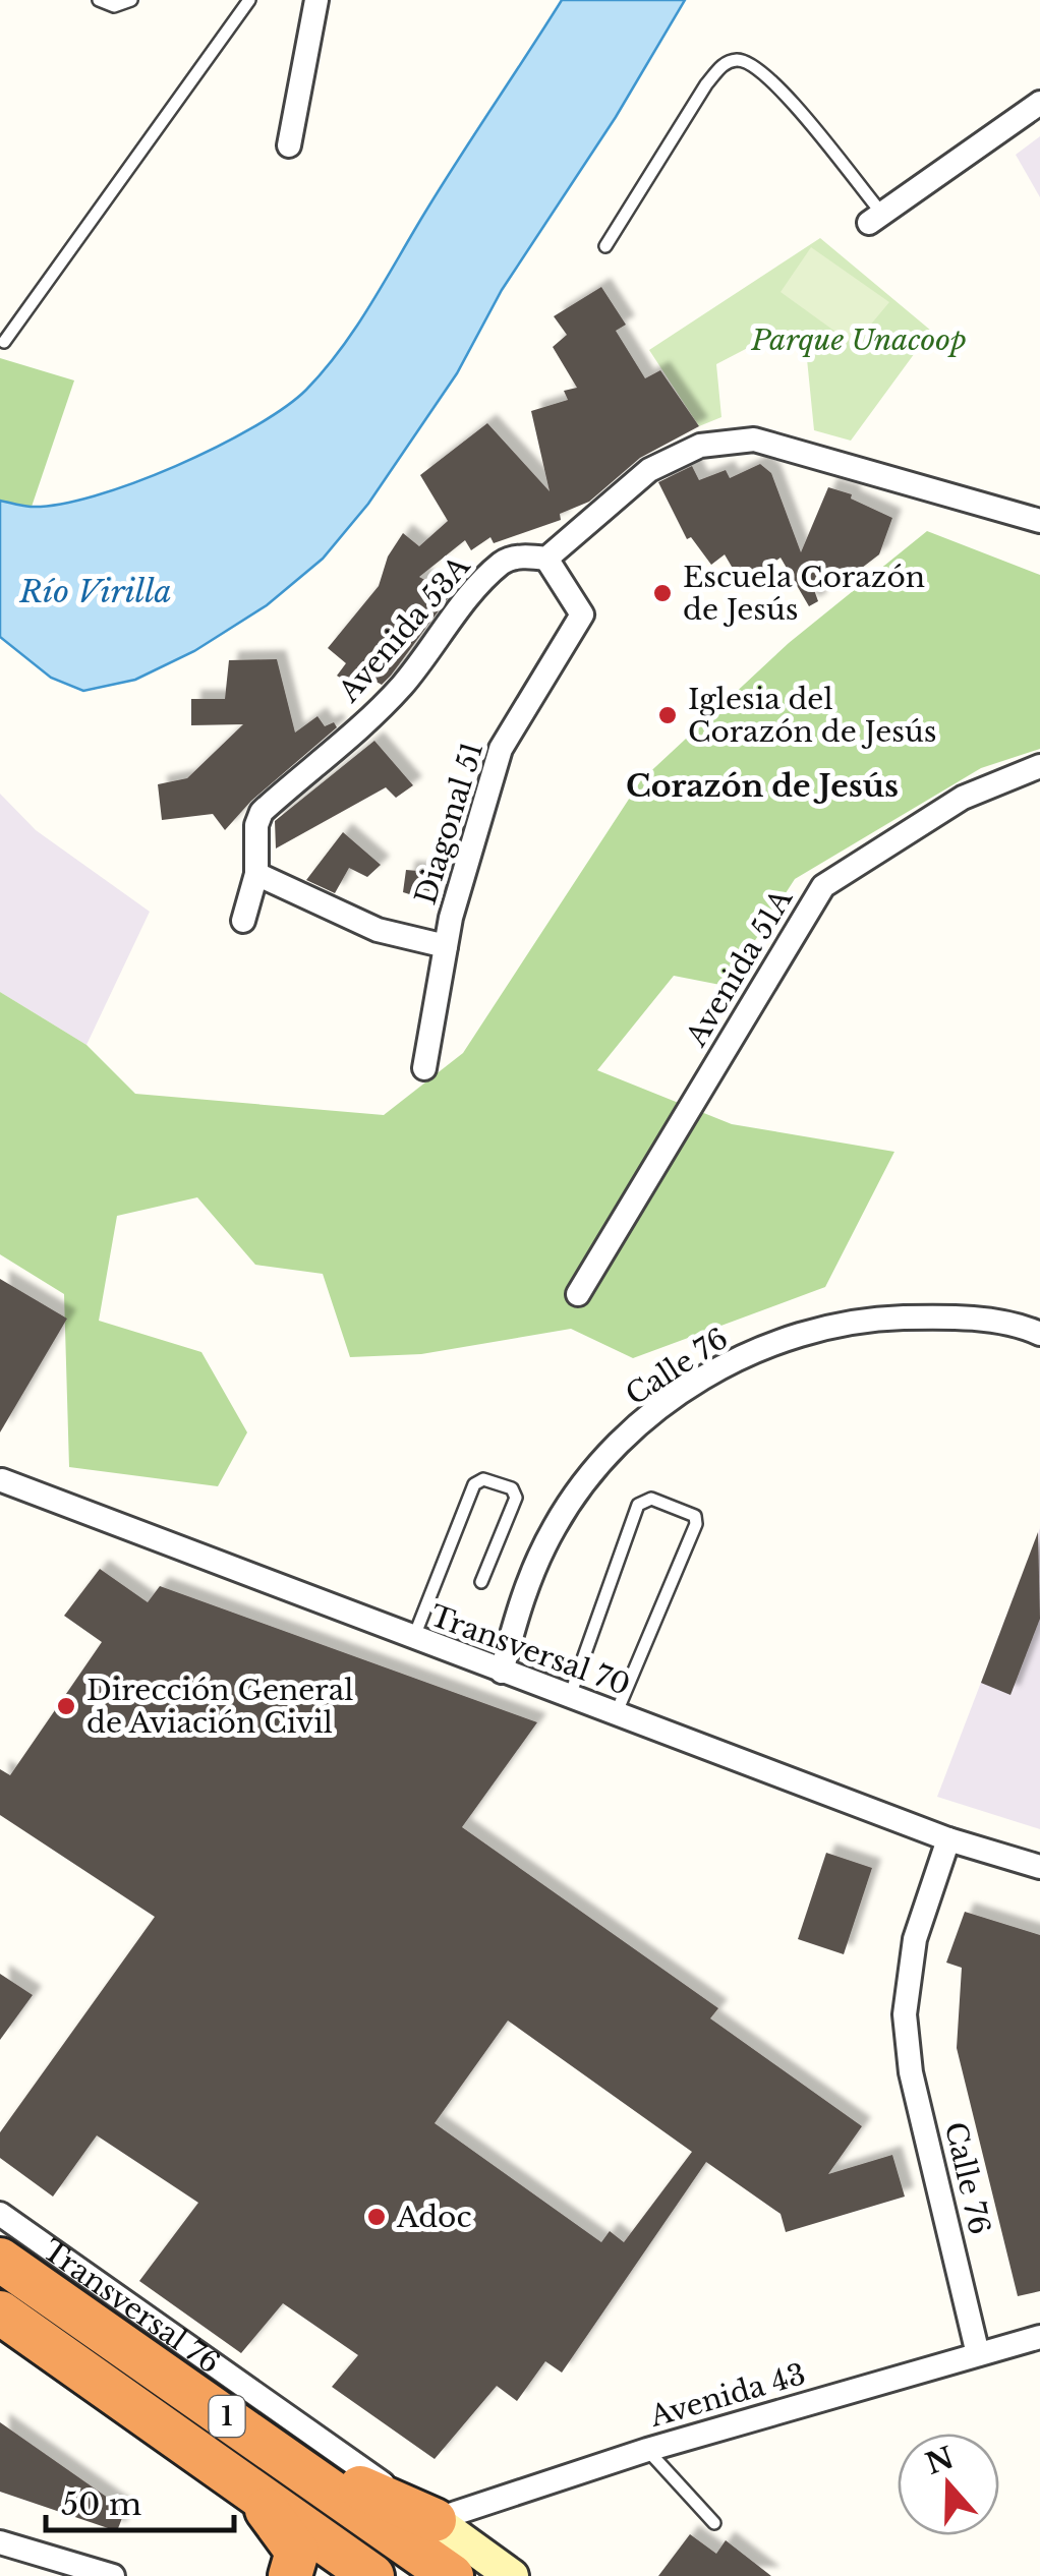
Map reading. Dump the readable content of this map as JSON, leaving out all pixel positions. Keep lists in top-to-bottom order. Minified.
{"streets":{"highway":["1"],"main road":["Transversal 76"],"street":["Avenida 53A","Diagonal 51","Avenida 51A","Calle 76","Transversal 70","Avenida 43"]},"crossings":[["Avenida 53A","Diagonal 51"],["Calle 76","Transversal 70"],["Calle 76","Avenida 43"],["Transversal 76","Avenida 43"]],"districts":["Corazón de Jesús"],"water":["Río Virilla"],"parks":["Parque Unacoop"],"places":["Escuela Corazón de Jesús","Iglesia del Corazón de Jesús","Dirección General de Aviación Civil","Adoc"],"scale_bar":"50 m","north":"top"}
